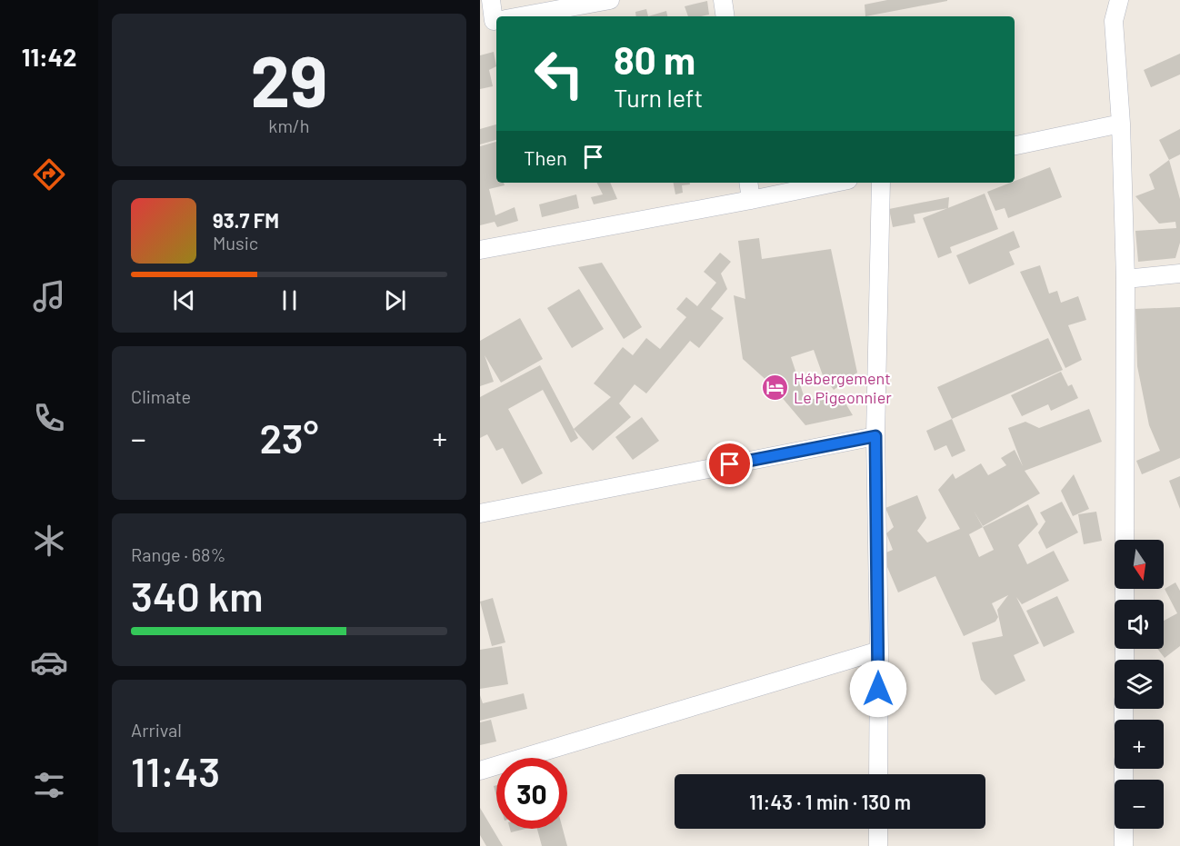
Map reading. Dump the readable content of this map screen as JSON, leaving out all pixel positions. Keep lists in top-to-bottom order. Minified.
{"places":{"hotel":["Hébergement Le Pigeonnier"]},"north":"bottom","page":{"tabs":"11:42","tile":[["29","km/h"],"Climate",["Range · 68%","340 km"],["Arrival","11:43"]],"turn":["80 m","Turn left"],"then":"Then","song":["93.7 FM","Music"],"heat":["−","23°","+"],"map_buttons":["+","−"],"limit":"30","trip":"11:43 · 1 min · 130 m"}}
